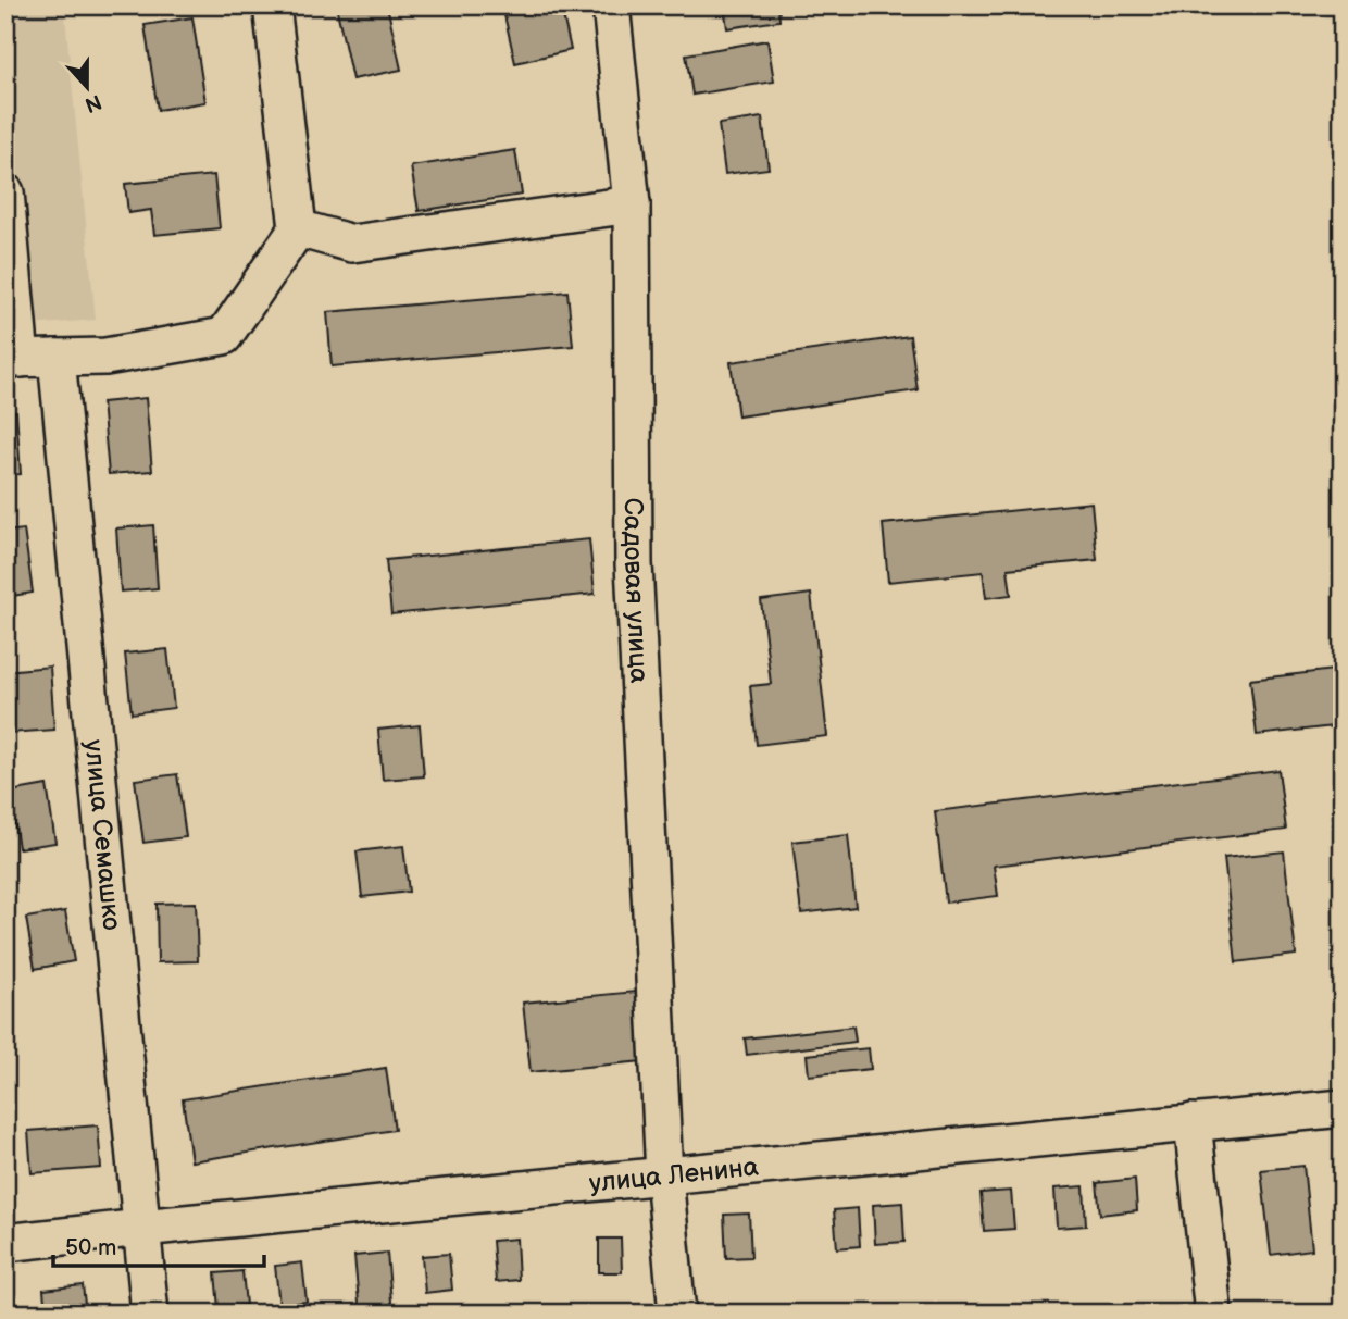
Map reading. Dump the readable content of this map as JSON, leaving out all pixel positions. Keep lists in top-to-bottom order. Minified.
{"streets":{"street":["Садовая улица","улица Семашко","улица Ленина"]},"crossings":[["Садовая улица","улица Ленина"],["улица Семашко","улица Ленина"]],"scale_bar":"50 m","north":"bottom"}
